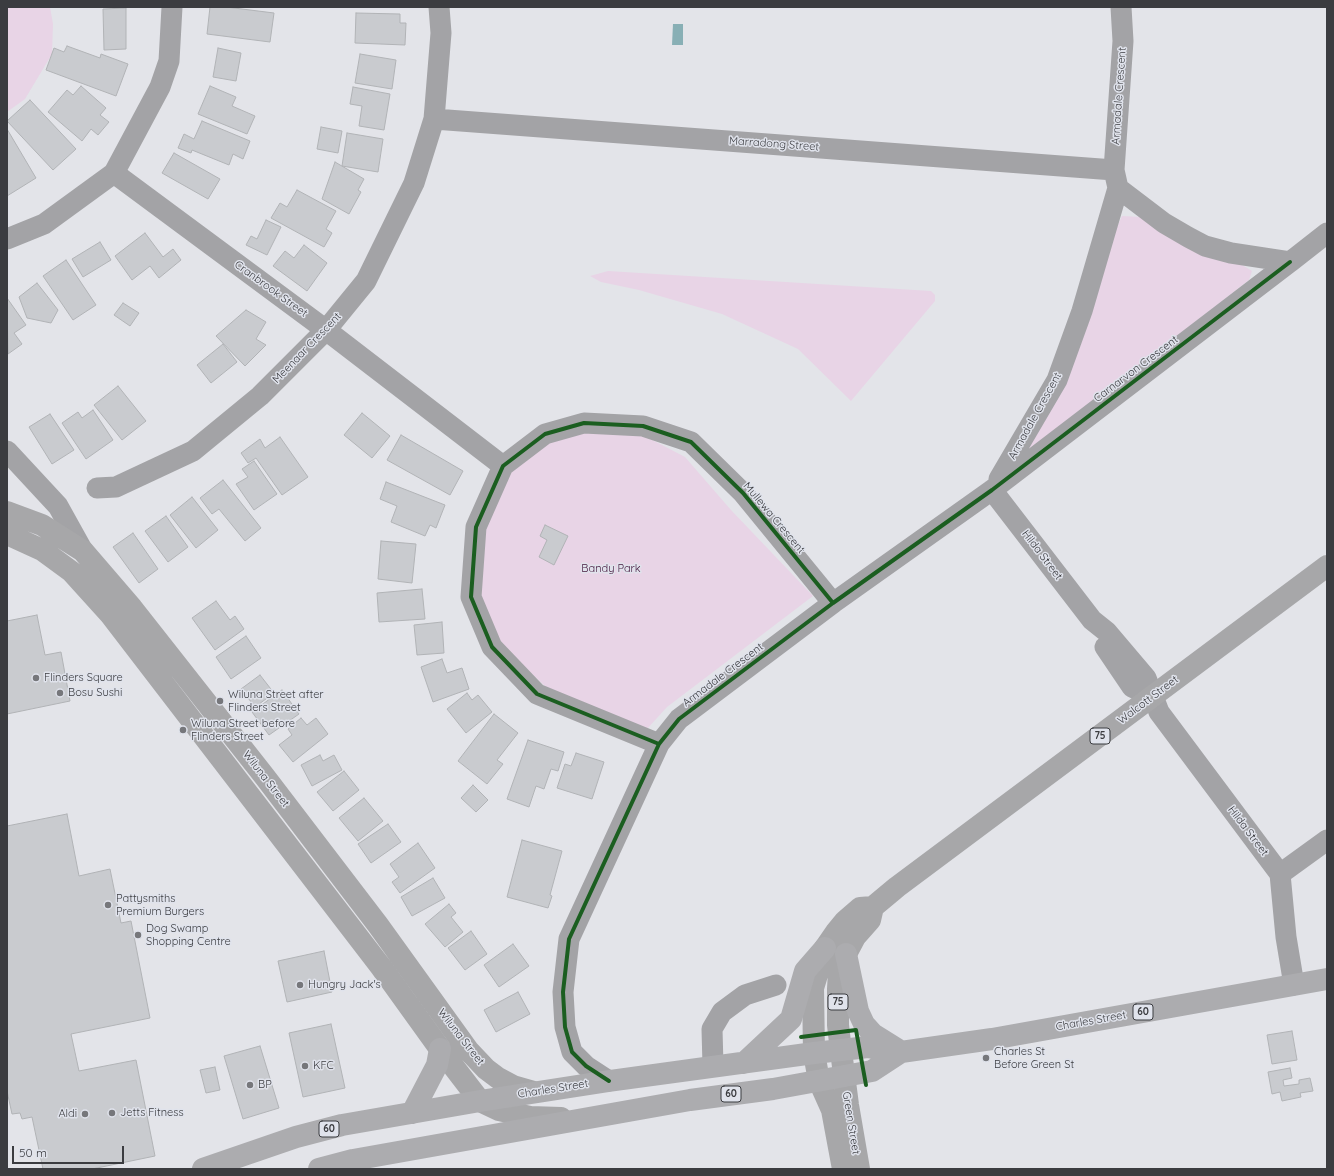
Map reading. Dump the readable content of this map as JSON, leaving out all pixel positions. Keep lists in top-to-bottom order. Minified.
{"streets":{"highway":["60","Charles Street"],"main road":["Walcott Street","75","Wiluna Street","Green Street"],"street":["Armadale Crescent","Marradong Street","Cranbrook Street","Meenaar Crescent","Carnarvon Crescent","Mullewa Crescent","Hilda Street"]},"crossings":[["Armadale Crescent","Marradong Street"],["Armadale Crescent","Carnarvon Crescent"],["Armadale Crescent","Mullewa Crescent"],["Armadale Crescent","Hilda Street"],["Armadale Crescent","Charles Street"],["Marradong Street","Meenaar Crescent"],["Cranbrook Street","Meenaar Crescent"],["Cranbrook Street","Mullewa Crescent"],["Carnarvon Crescent","Hilda Street"],["Hilda Street","Walcott Street"],["Walcott Street","Charles Street"],["Walcott Street","Green Street"],["Wiluna Street","Charles Street"],["Charles Street","Green Street"]],"parks":["Bandy Park"],"places":["Flinders Square","Bosu Sushi","Wiluna Street after Flinders Street","Wiluna Street before Flinders Street","Pattysmiths Premium Burgers","Dog Swamp Shopping Centre","Hungry Jack's","Charles St Before Green St","KFC","BP","Jetts Fitness","Aldi"],"scale_bar":"50 m"}
